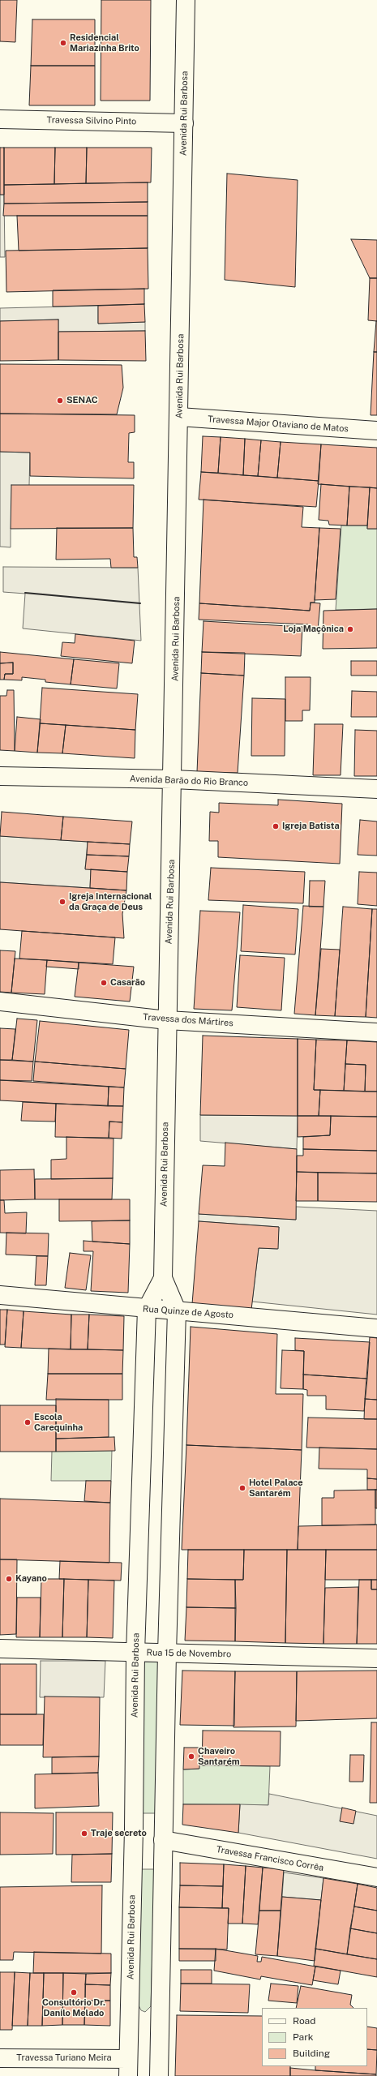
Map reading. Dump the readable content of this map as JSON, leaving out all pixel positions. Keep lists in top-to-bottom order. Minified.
{"streets":{"main road":["Avenida Rui Barbosa","Travessa Silvino Pinto","Travessa Major Otaviano de Matos","Avenida Barão do Rio Branco","Travessa dos Mártires","Rua Quinze de Agosto","Rua 15 de Novembro","Travessa Francisco Corrêa","Travessa Turiano Meira"]},"crossings":[["Avenida Rui Barbosa","Travessa Silvino Pinto"],["Avenida Rui Barbosa","Travessa Major Otaviano de Matos"],["Avenida Rui Barbosa","Avenida Barão do Rio Branco"],["Avenida Rui Barbosa","Travessa dos Mártires"],["Avenida Rui Barbosa","Rua Quinze de Agosto"],["Avenida Rui Barbosa","Rua 15 de Novembro"],["Avenida Rui Barbosa","Travessa Francisco Corrêa"],["Avenida Rui Barbosa","Travessa Turiano Meira"]],"places":["Residencial Mariazinha Brito","SENAC","Loja Maçônica","Igreja Batista","Igreja Internacional da Graça de Deus","Casarão","Escola Carequinha","Hotel Palace Santarém","Kayano","Chaveiro Santarém","Traje secreto","Consultório Dr. Danilo Melado"],"legend":["Road","Park","Building"]}
